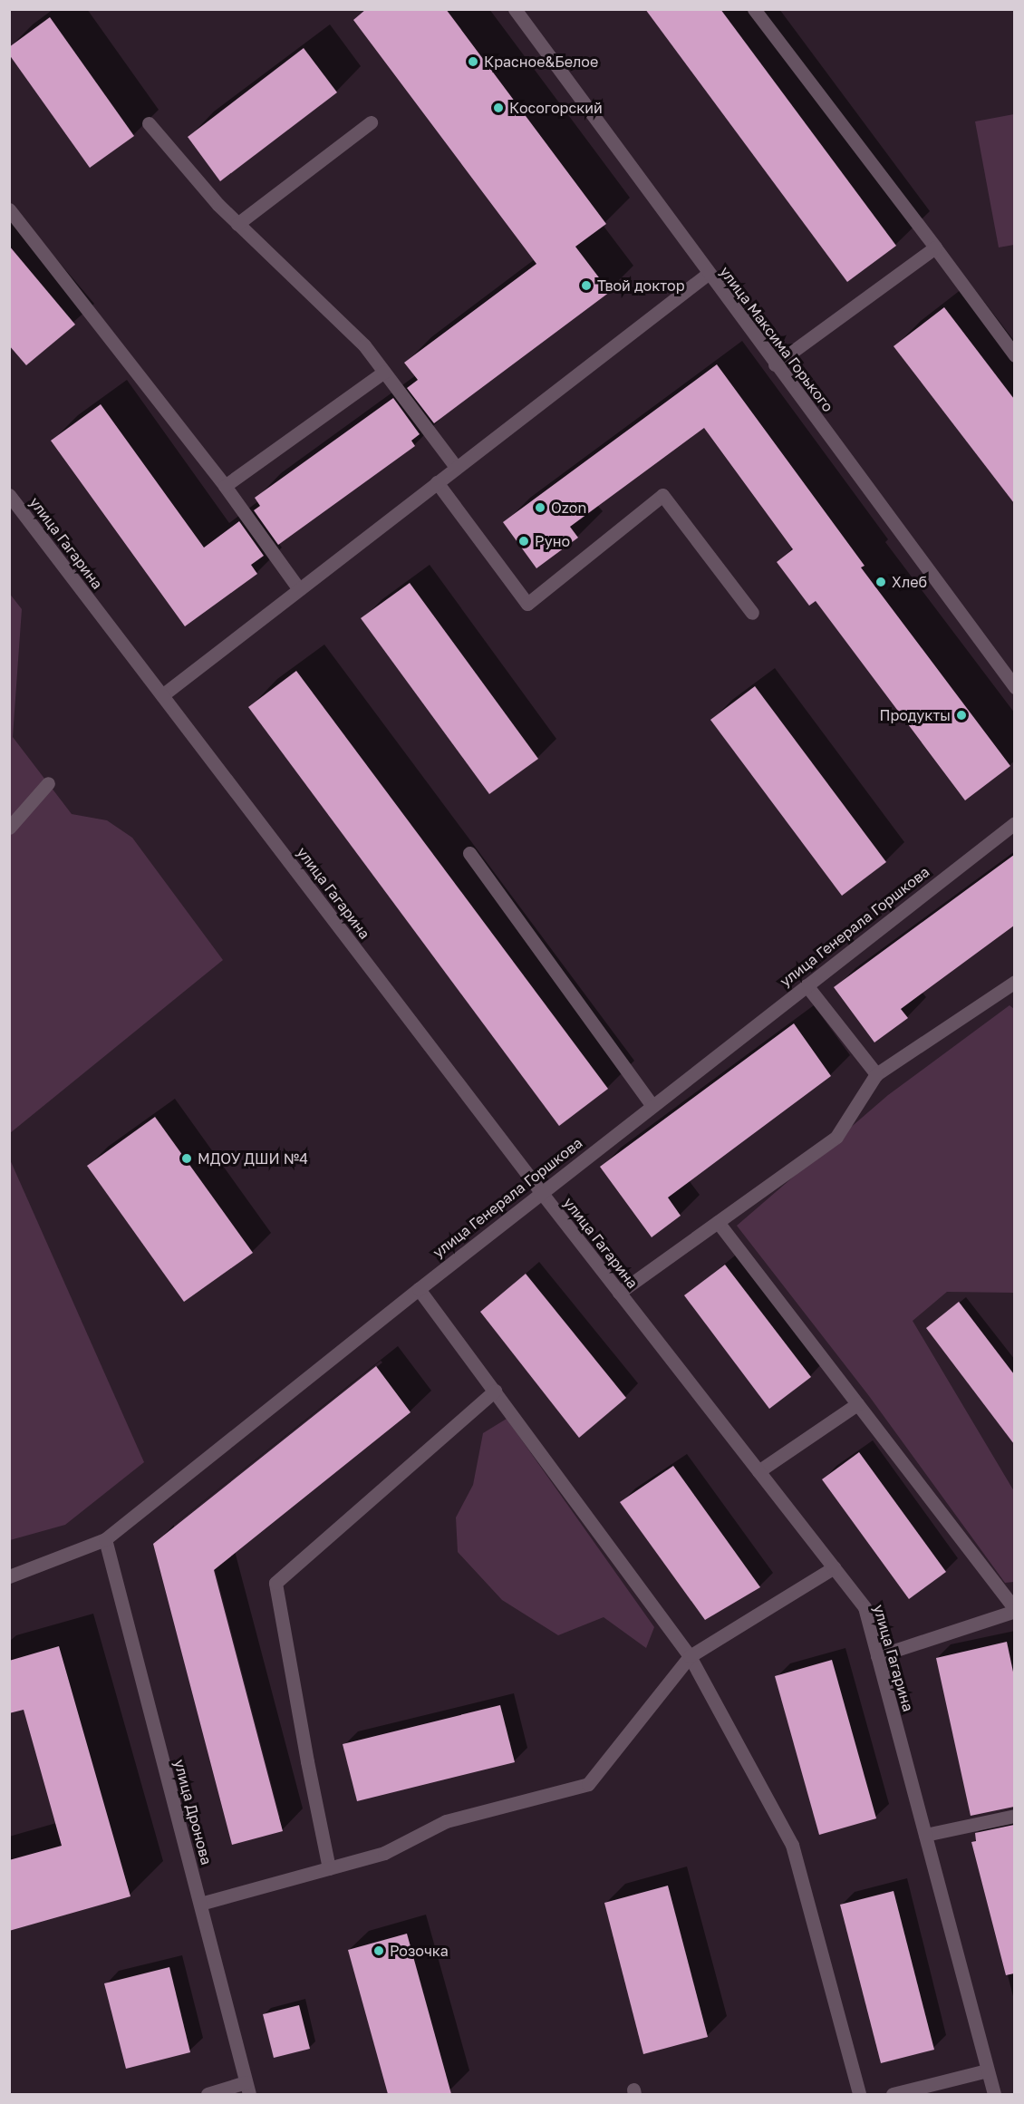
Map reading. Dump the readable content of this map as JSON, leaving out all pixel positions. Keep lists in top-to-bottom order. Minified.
{"streets":{"street":["улица Максима Горького","улица Гагарина","улица Генерала Горшкова","улица Дронова"]},"crossings":[["улица Гагарина","улица Генерала Горшкова"],["улица Генерала Горшкова","улица Дронова"]],"places":["Красное&Белое","Косогорский","Твой доктор","Ozon","Руно","Хлеб","Продукты","МДОУ ДШИ №4","Розочка"]}
